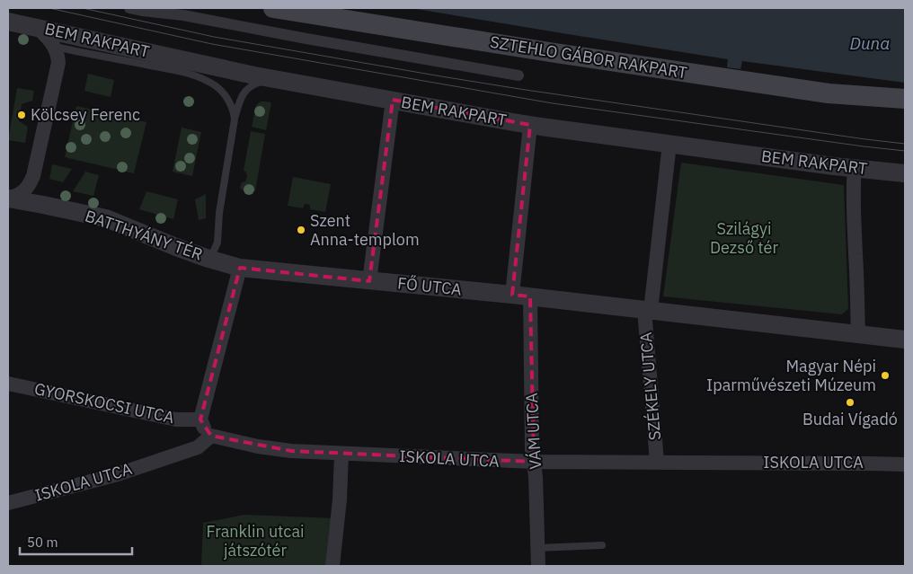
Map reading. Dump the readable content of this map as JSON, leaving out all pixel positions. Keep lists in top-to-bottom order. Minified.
{"streets":{"main road":["SZTEHLO GÁBOR RAKPART"],"street":["BEM RAKPART","BATTHYÁNY TÉR","FŐ UTCA","SZÉKELY UTCA","GYORSKOCSI UTCA","VÁM UTCA","ISKOLA UTCA"]},"crossings":[["BATTHYÁNY TÉR","FŐ UTCA"],["FŐ UTCA","SZÉKELY UTCA"],["FŐ UTCA","VÁM UTCA"],["SZÉKELY UTCA","ISKOLA UTCA"],["VÁM UTCA","ISKOLA UTCA"]],"water":["Duna"],"parks":["Szilágyi Dezső tér","Franklin utcai játszótér"],"places":["Kölcsey Ferenc","Szent Anna-templom","Magyar Népi Iparművészeti Múzeum","Budai Vígadó"],"scale_bar":"50 m"}
